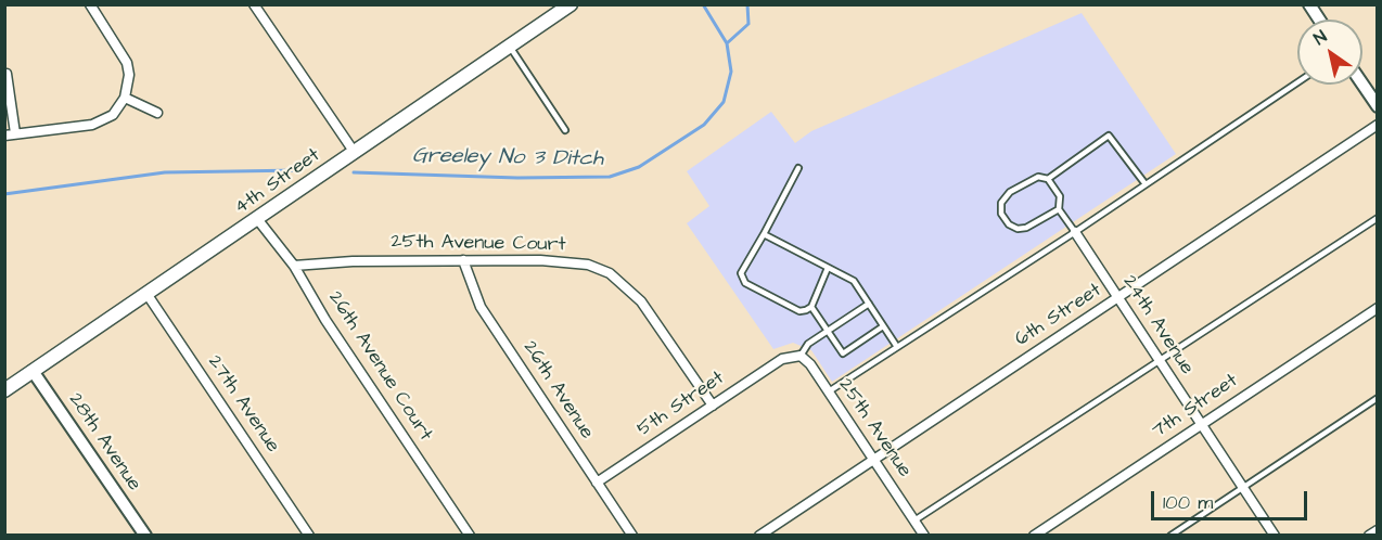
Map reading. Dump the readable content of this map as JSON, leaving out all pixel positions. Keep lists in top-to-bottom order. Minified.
{"streets":{"main road":["4th Street"],"street":["25th Avenue Court","6th Street","24th Avenue","26th Avenue Court","26th Avenue","27th Avenue","5th Street","7th Street","25th Avenue","28th Avenue"]},"crossings":[["4th Street","26th Avenue Court"],["4th Street","27th Avenue"],["4th Street","28th Avenue"],["25th Avenue Court","26th Avenue Court"],["25th Avenue Court","26th Avenue"],["25th Avenue Court","5th Street"],["6th Street","24th Avenue"],["6th Street","25th Avenue"],["24th Avenue","7th Street"],["26th Avenue","5th Street"],["5th Street","25th Avenue"]],"water":["Greeley No 3 Ditch"],"scale_bar":"100 m","north":"top left"}
